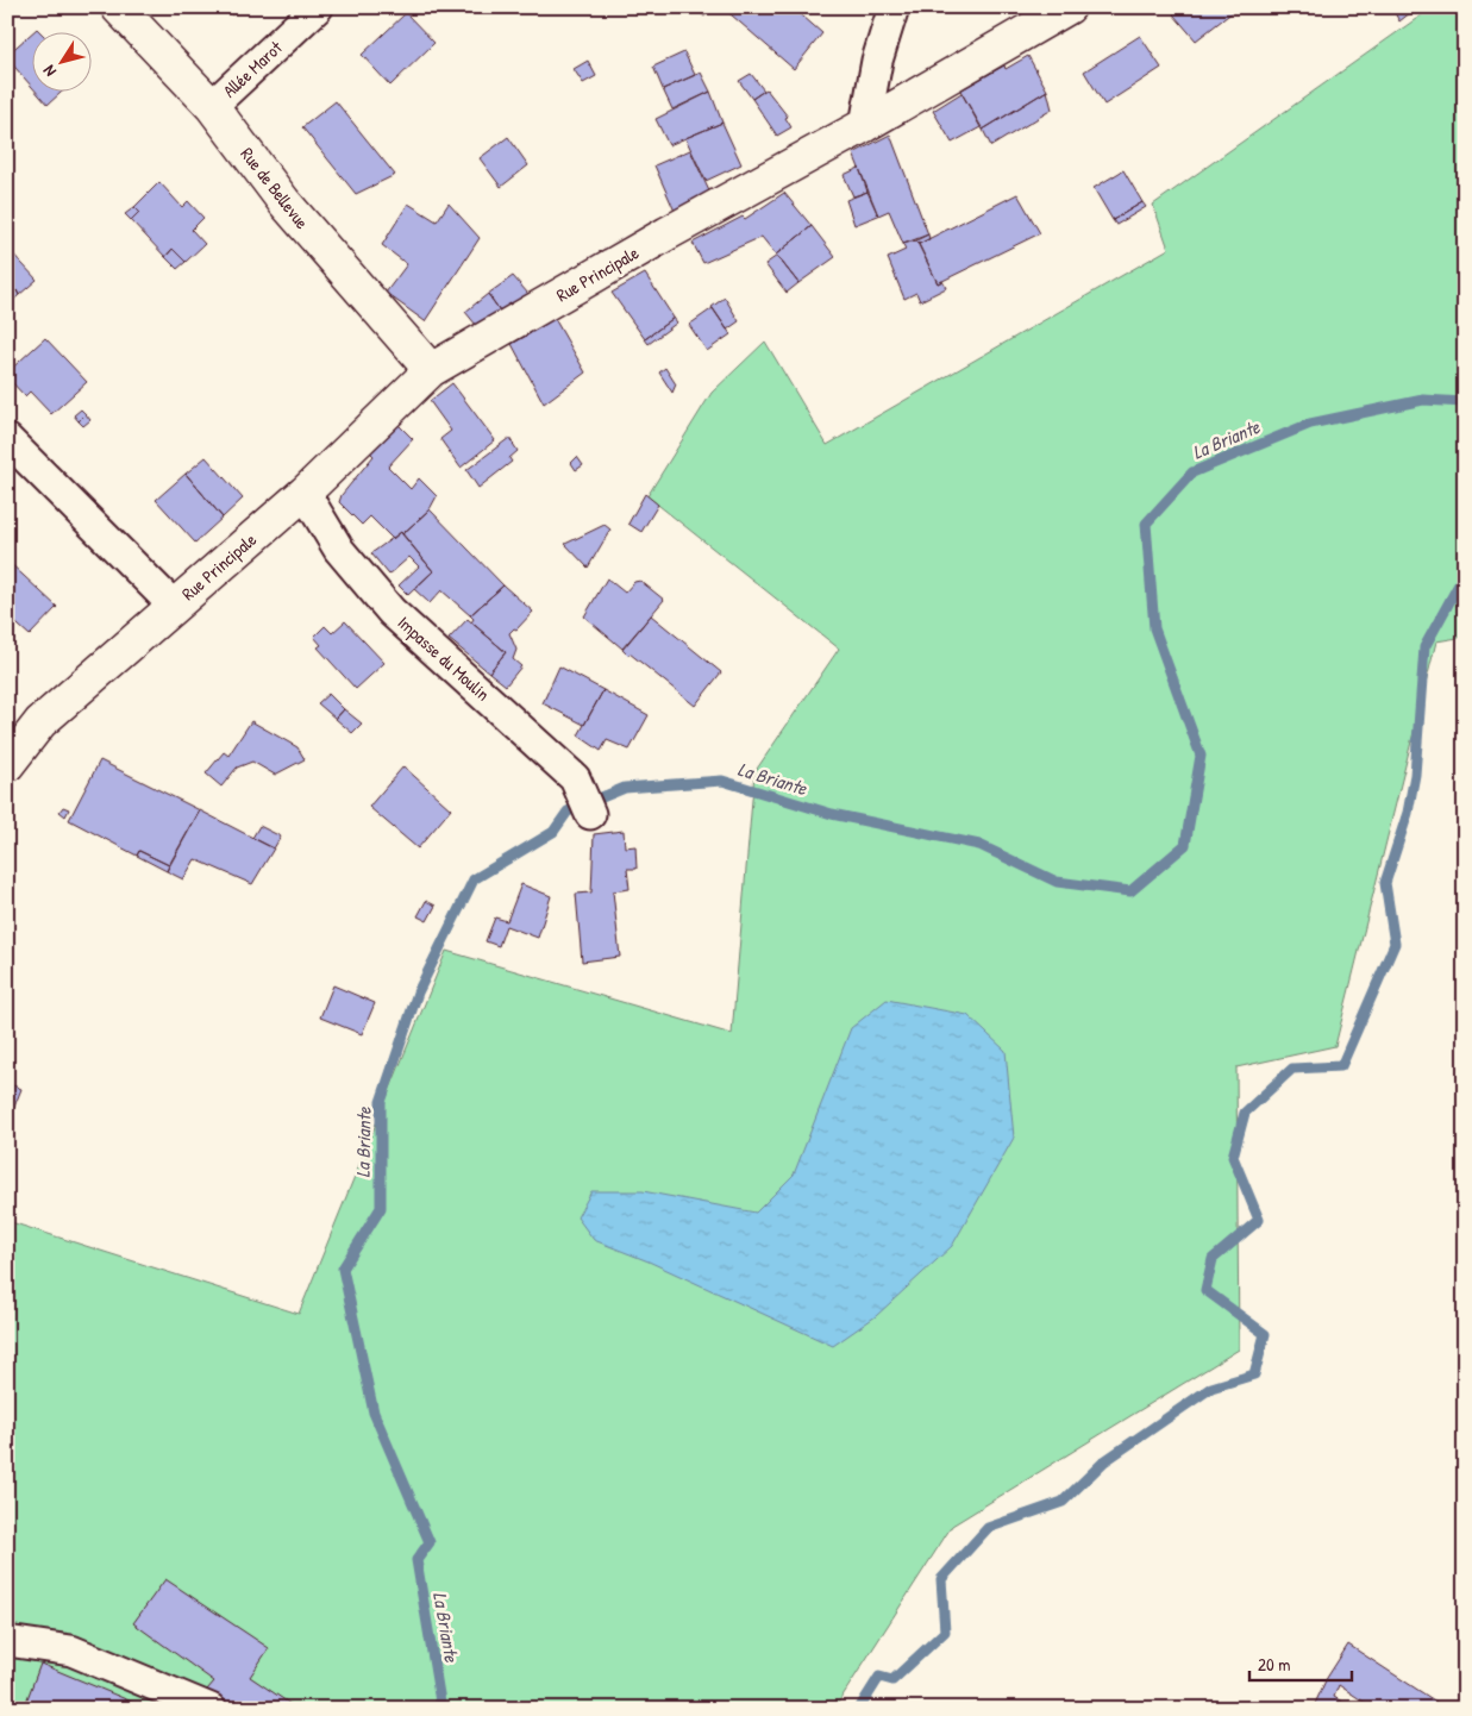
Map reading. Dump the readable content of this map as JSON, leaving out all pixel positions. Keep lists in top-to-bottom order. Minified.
{"streets":{"street":["Allée Marot","Rue de Bellevue","Rue Principale","Impasse du Moulin"]},"crossings":[["Allée Marot","Rue de Bellevue"],["Rue de Bellevue","Rue Principale"],["Rue Principale","Impasse du Moulin"]],"water":["La Briante"],"scale_bar":"20 m","north":"bottom left"}
